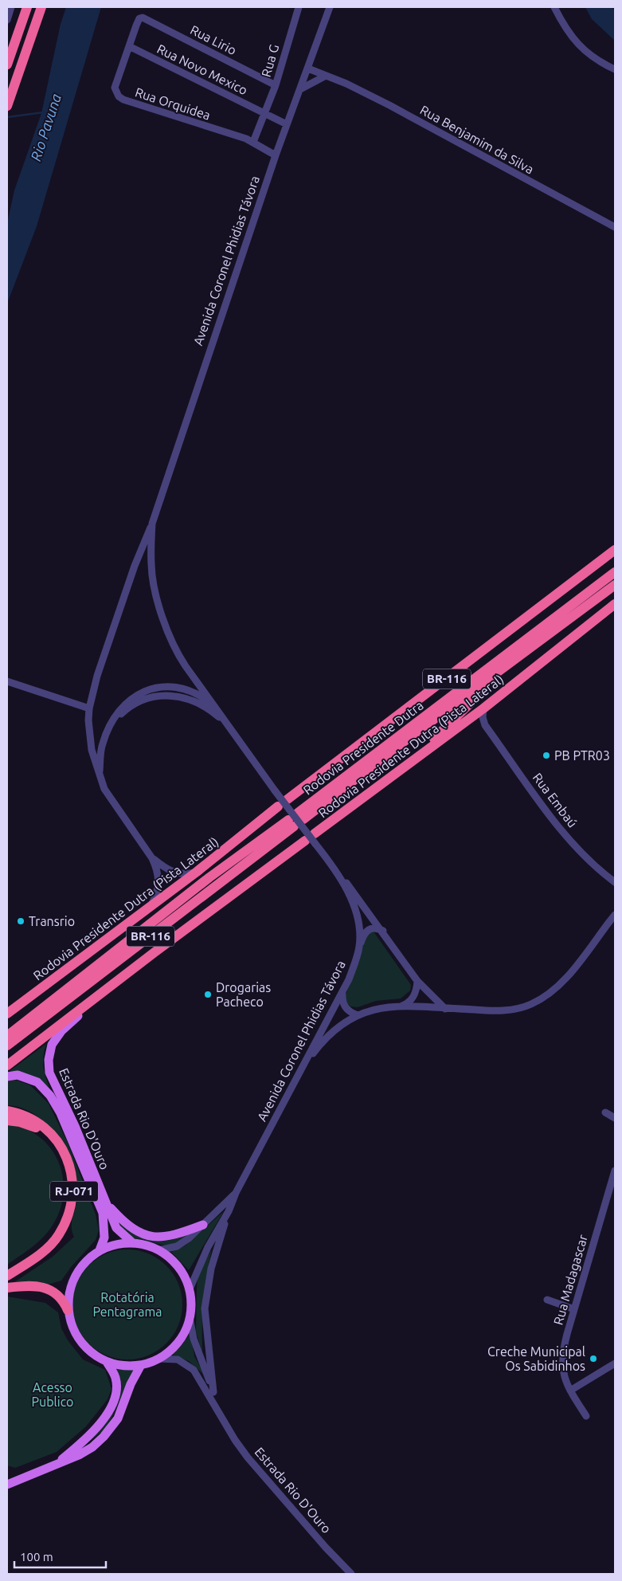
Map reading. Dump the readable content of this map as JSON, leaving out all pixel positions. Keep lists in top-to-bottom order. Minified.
{"streets":{"highway":["BR-116","Rodovia Presidente Dutra (Pista Lateral)","Rodovia Presidente Dutra","RJ-071"],"main road":["Estrada Rio D'Ouro"],"street":["Rua Lirio","Rua G","Rua Novo Mexico","Rua Orquidea","Rua Benjamim da Silva","Avenida Coronel Phidias Távora","Rua Embaú","Rua Madagascar"]},"crossings":[["Rua Lirio","Rua G"],["Rua Lirio","Rua Orquidea"],["Rua G","Rua Novo Mexico"],["Rua G","Rua Orquidea"],["Rua Novo Mexico","Rua Orquidea"],["Rua Orquidea","Avenida Coronel Phidias Távora"],["Rua Benjamim da Silva","Avenida Coronel Phidias Távora"],["Avenida Coronel Phidias Távora","Rodovia Presidente Dutra (Pista Lateral)"],["Avenida Coronel Phidias Távora","Estrada Rio D'Ouro"],["BR-116","Rodovia Presidente Dutra (Pista Lateral)"],["BR-116","Estrada Rio D'Ouro"]],"water":["Rio Pavuna"],"parks":["Rotatória Pentagrama","Acesso Publico"],"places":["PB PTR03","Transrio","Drogarias Pacheco","Creche Municipal Os Sabidinhos"],"scale_bar":"100 m"}
